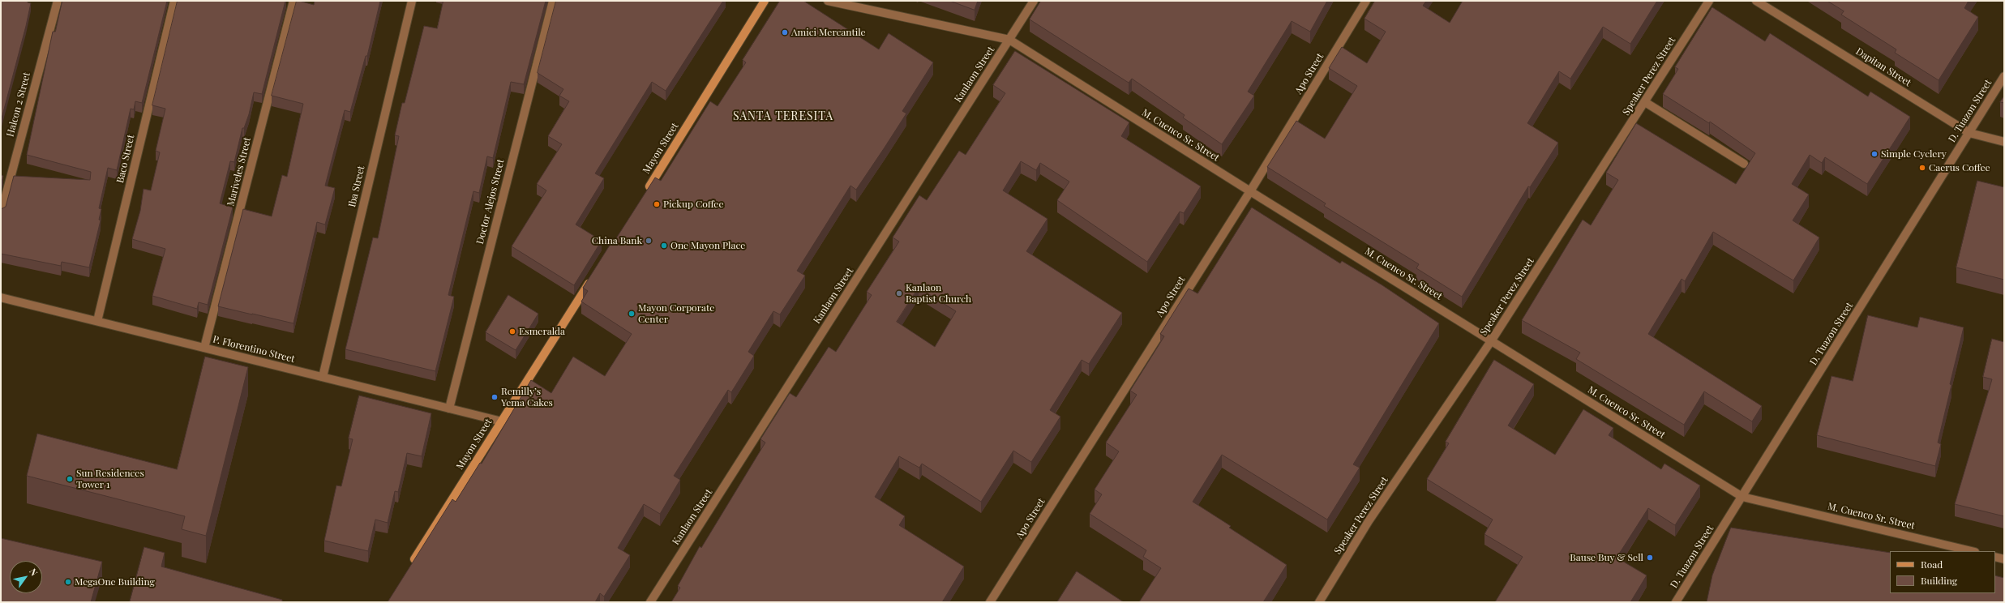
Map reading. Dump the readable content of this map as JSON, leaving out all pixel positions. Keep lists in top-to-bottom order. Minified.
{"streets":{"main road":["Mayon Street"],"street":["Dapitan Street","Apo Street","Kanlaon Street","Speaker Perez Street","Halcon 2 Street","D. Tuazon Street","M. Cuenco Sr. Street","Baco Street","Mariveles Street","Iba Street","Doctor Alejos Street","P. Florentino Street"]},"crossings":[["Dapitan Street","D. Tuazon Street"],["Apo Street","M. Cuenco Sr. Street"],["Kanlaon Street","M. Cuenco Sr. Street"],["Speaker Perez Street","M. Cuenco Sr. Street"],["D. Tuazon Street","M. Cuenco Sr. Street"],["Mayon Street","P. Florentino Street"],["Baco Street","P. Florentino Street"],["Mariveles Street","P. Florentino Street"],["Iba Street","P. Florentino Street"],["Doctor Alejos Street","P. Florentino Street"]],"districts":["SANTA TERESITA"],"places":["Amici Mercantile","Simple Cyclery","Caerus Coffee","Pickup Coffee","China Bank","One Mayon Place","Kanlaon Baptist Church","Mayon Corporate Center","Esmeralda","Remilly’s Yema Cakes","Sun Residences Tower 1","Bause Buy & Sell","MegaOne Building"],"legend":["Road","Building"],"north":"top right"}
